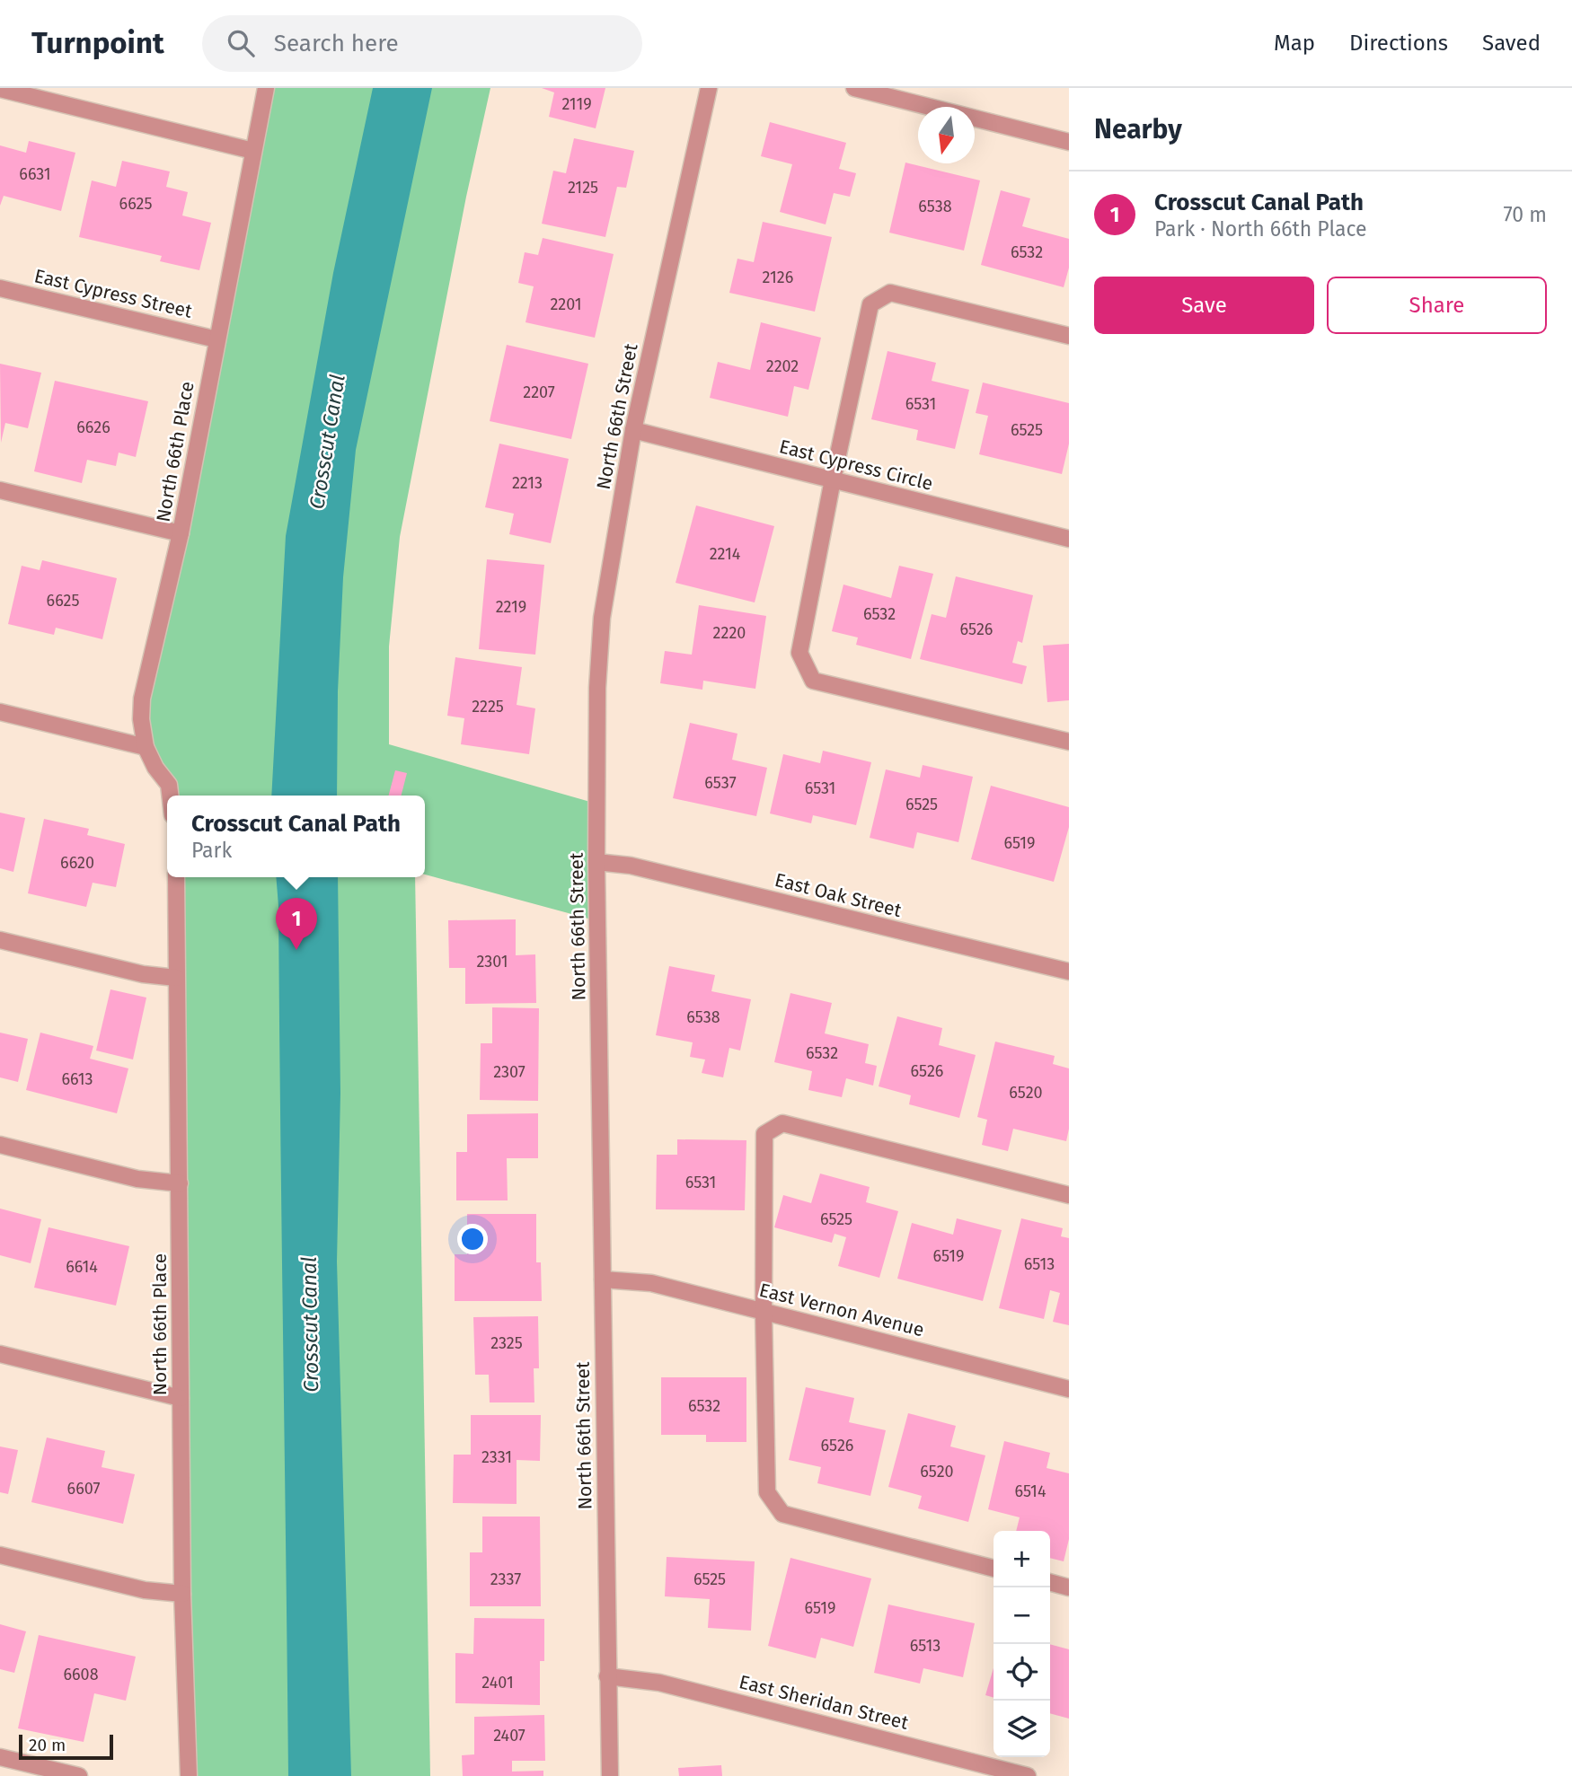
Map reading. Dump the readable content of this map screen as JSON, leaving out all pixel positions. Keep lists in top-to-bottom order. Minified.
{"streets":{"street":["East Cypress Street","North 66th Street","North 66th Place","East Cypress Circle","East Oak Street","East Vernon Avenue","East Sheridan Street"]},"crossings":[["East Cypress Street","North 66th Place"],["North 66th Street","East Cypress Circle"],["North 66th Street","East Oak Street"],["North 66th Street","East Vernon Avenue"],["North 66th Street","East Sheridan Street"]],"water":["Crosscut Canal"],"house_numbers":["2119","6631","2125","6625","6538","6532","2126","2201","2202","2207","6531","6626","6525","2213","2214","6625","2219","6532","6526","2220","2225","6537","6531","6525","6519","6620","2301","6538","6532","6526","2307","6613","6520","6531","6525","6519","6513","6614","2325","6532","6526","2331","6520","6607","6514","2337","6525","6519","6513","6608","2401","2407"],"scale_bar":"20 m","north":"bottom","page":{"header":"Turnpoint","search":"Search here","nav":["Map","Directions","Saved"],"heading":"Nearby","list":[{"mark":"1","name":"Crosscut Canal Path","note":"Park · North 66th Place","value":"70 m"}],"buttons":["Save","Share"],"popup":["Crosscut Canal Path","Park"],"pins":"1","map_buttons":["+","−"],"scale":"20 m"}}
